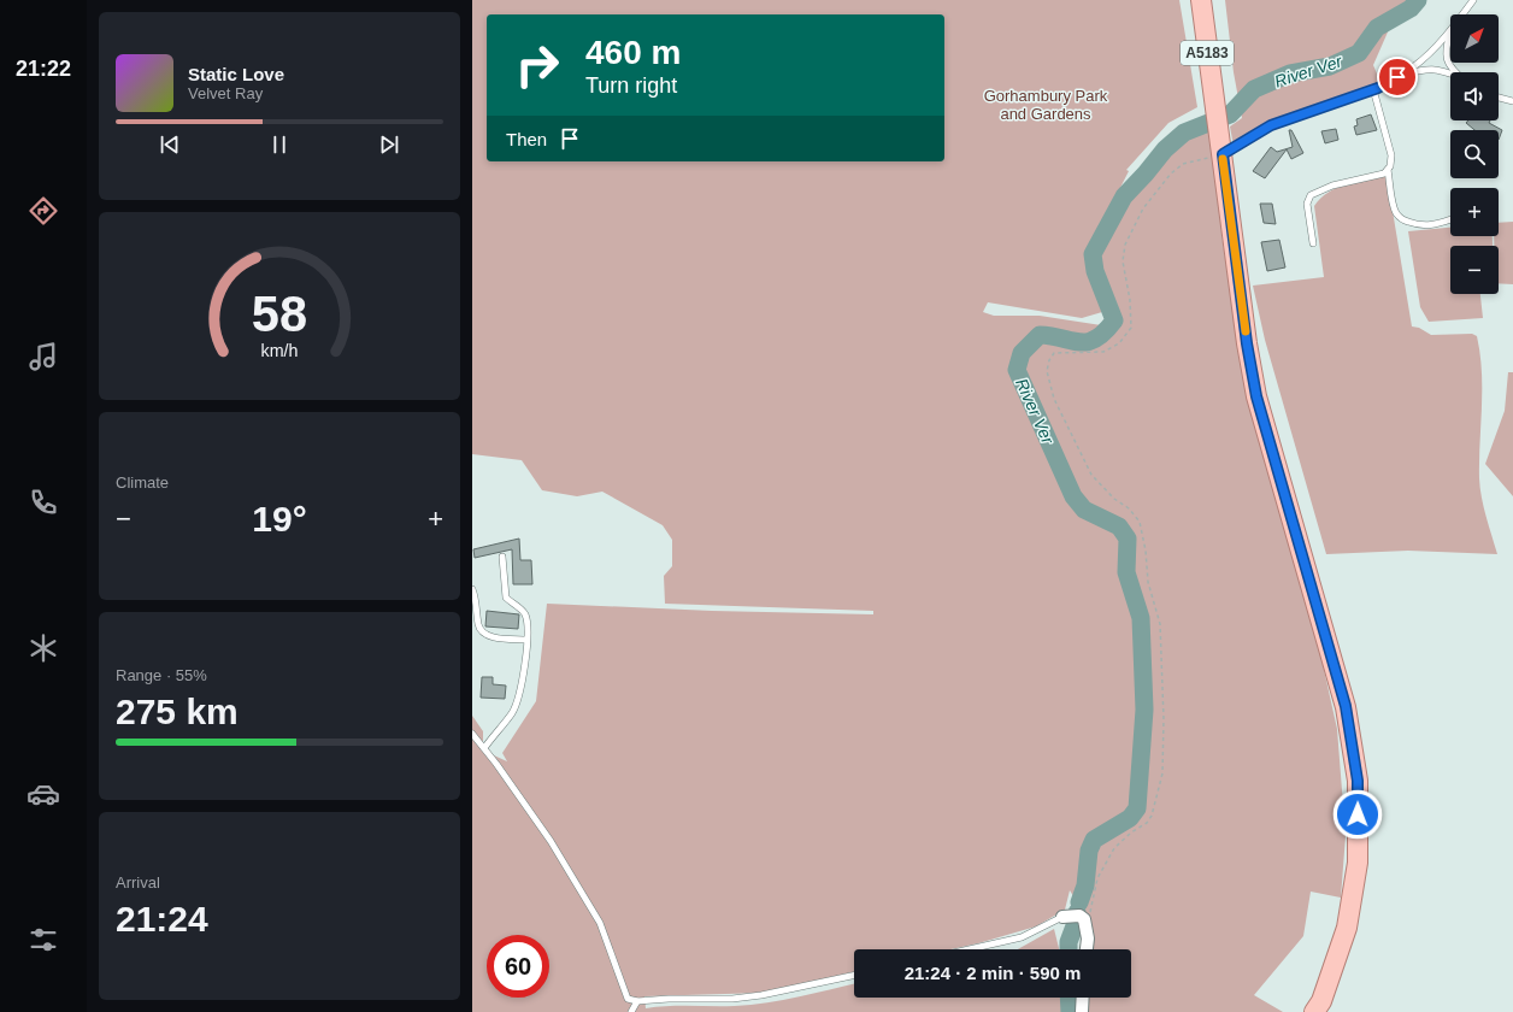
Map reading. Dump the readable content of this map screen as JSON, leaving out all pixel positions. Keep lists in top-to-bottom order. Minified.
{"streets":{"main road":["A5183"]},"water":["River Ver"],"parks":["Gorhambury Park and Gardens"],"north":"top right","page":{"tabs":"21:22","map_buttons":["+","−"],"turn":["460 m","Turn right"],"song":["Static Love","Velvet Ray"],"then":"Then","tile":["Climate",["Range · 55%","275 km"],["Arrival","21:24"]],"heat":["−","19°","+"],"limit":"60","trip":"21:24 · 2 min · 590 m","gauge":["58","km/h"]}}
